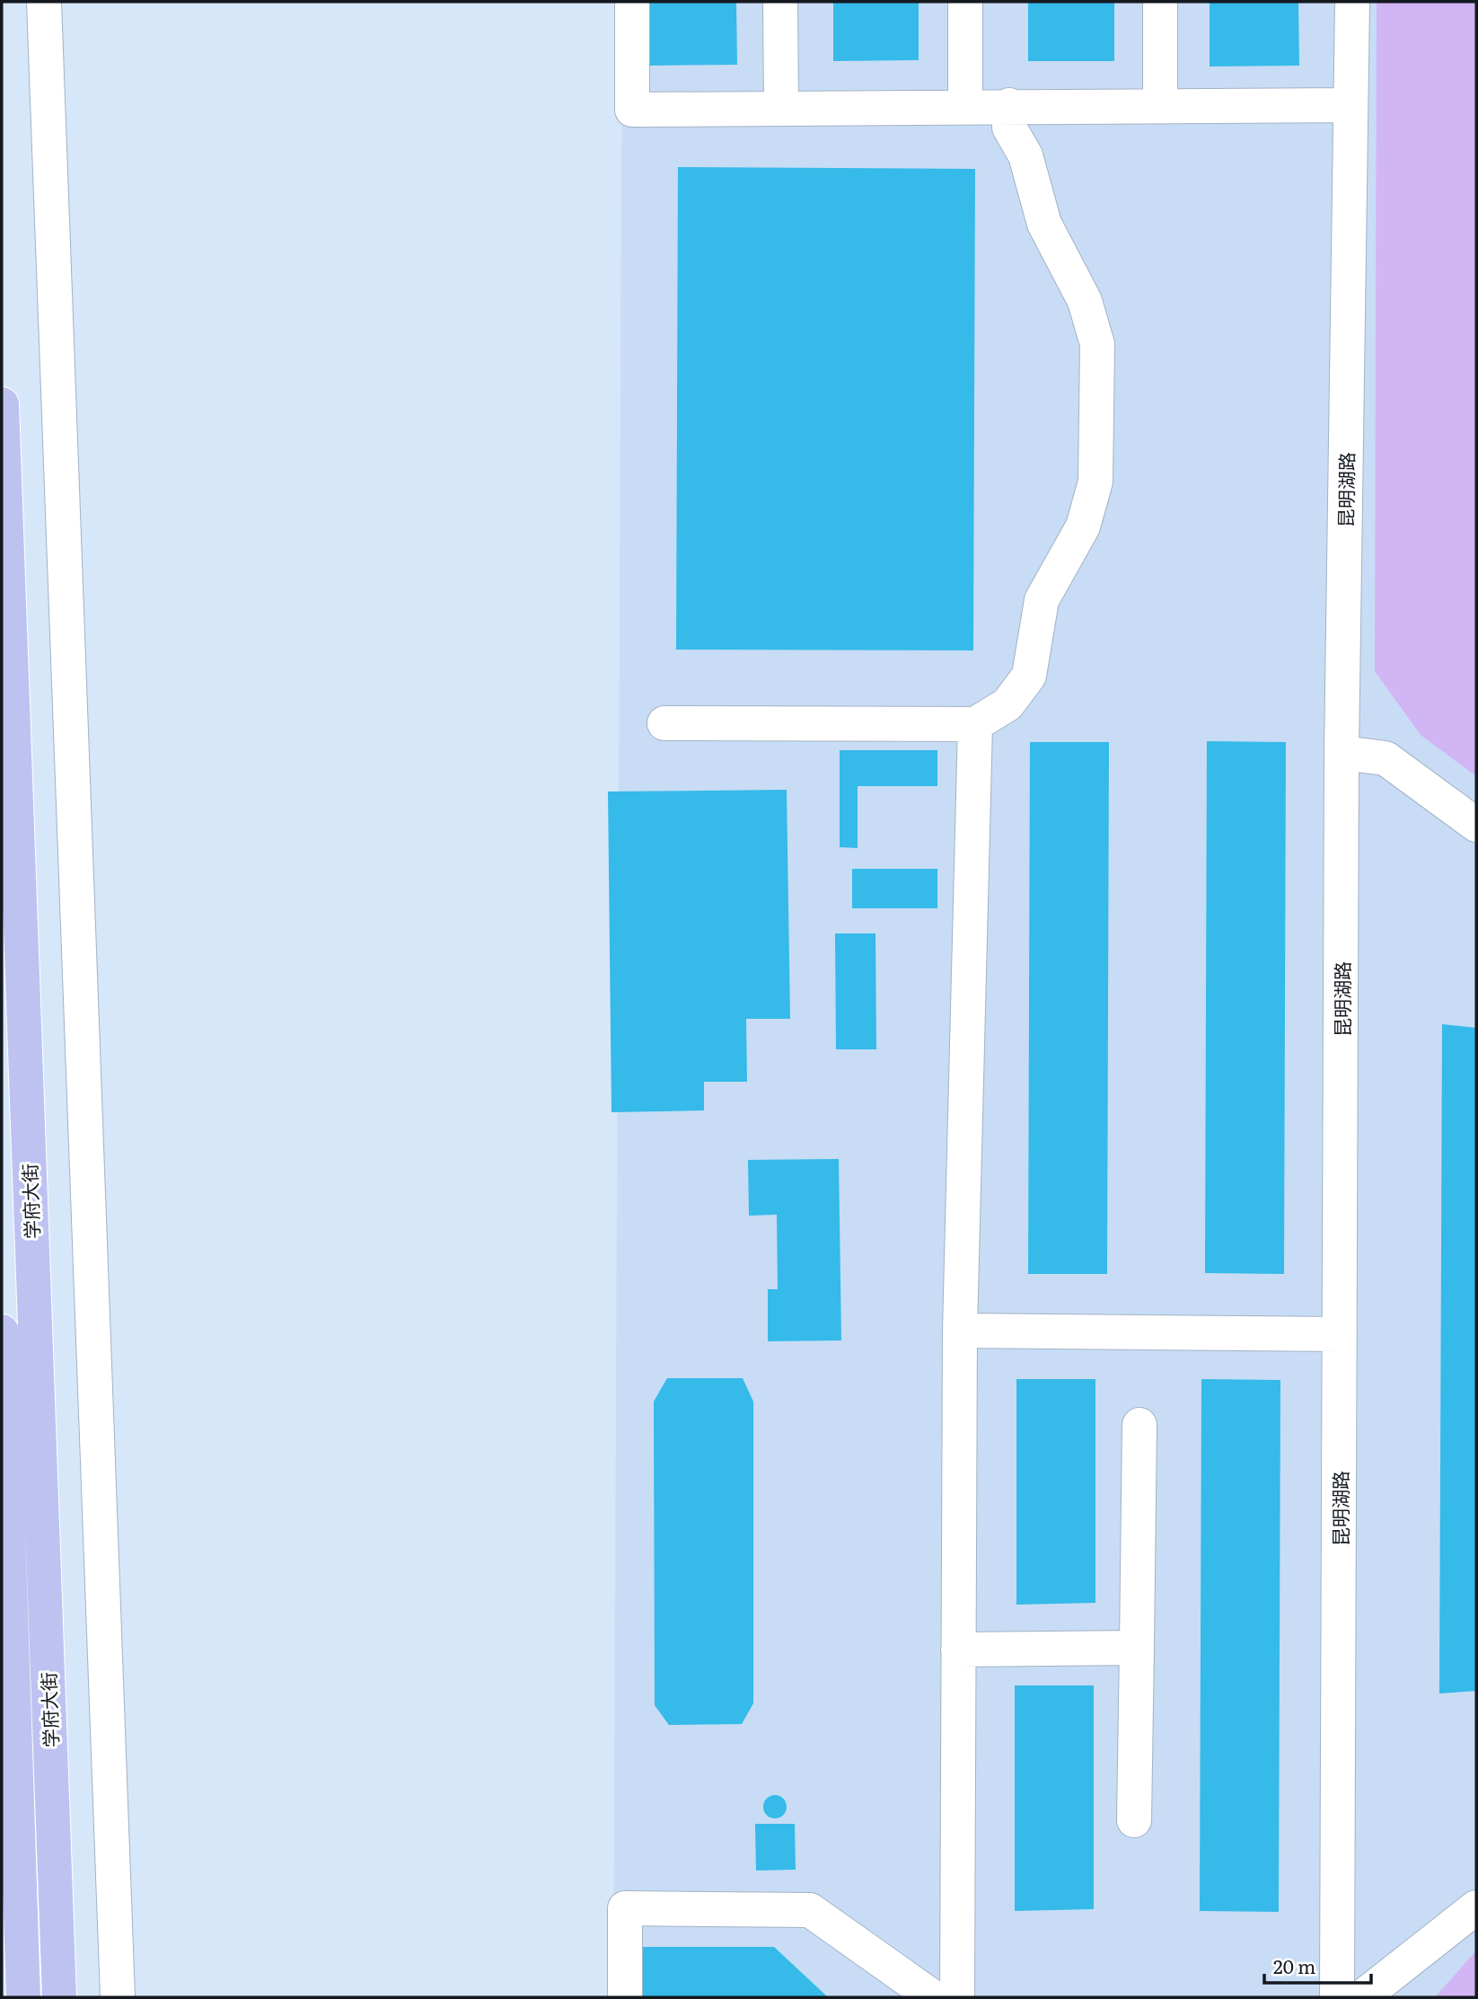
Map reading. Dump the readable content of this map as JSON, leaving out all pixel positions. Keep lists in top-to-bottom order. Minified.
{"streets":{"main road":["学府大街"],"street":["昆明湖路"]},"scale_bar":"20 m"}
